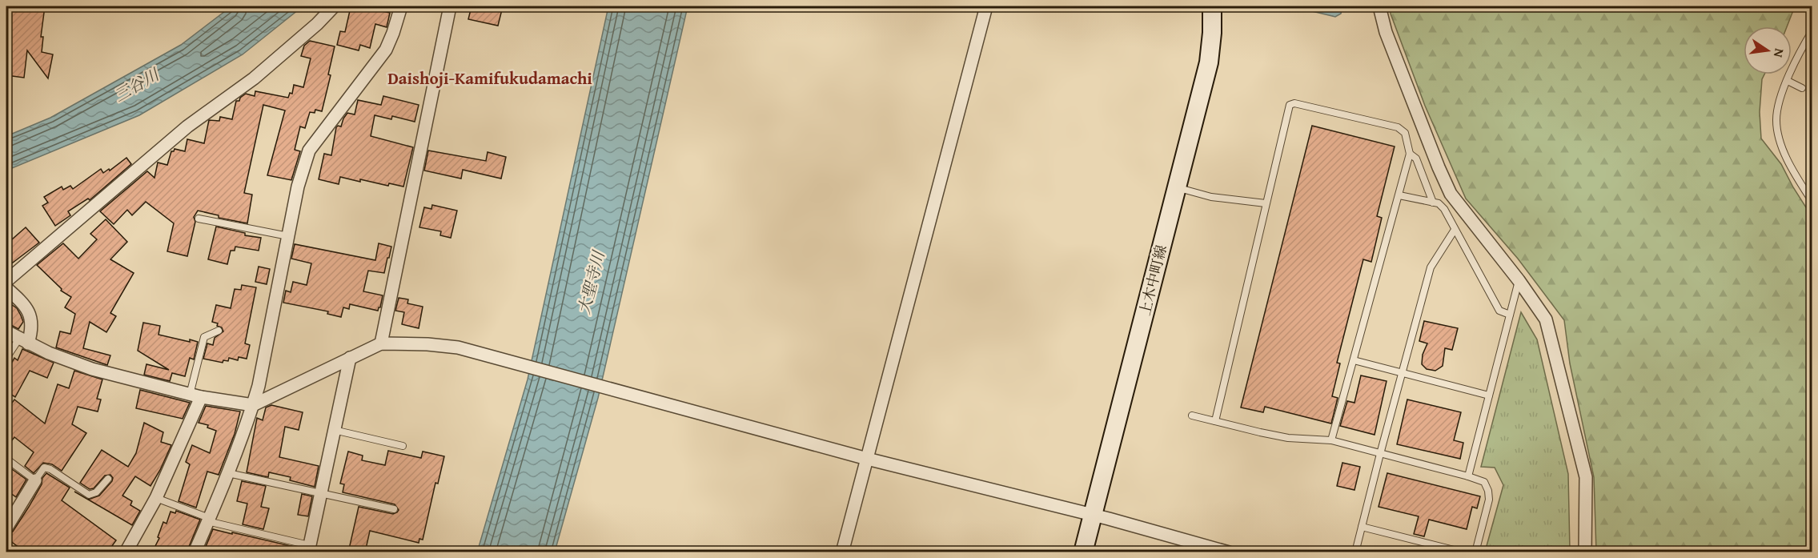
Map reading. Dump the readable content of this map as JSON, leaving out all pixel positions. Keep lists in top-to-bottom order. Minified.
{"streets":{"main road":["上木中町線"]},"districts":["Daishoji-Kamifukudamachi"],"water":["三谷川","大聖寺川"],"north":"right"}
